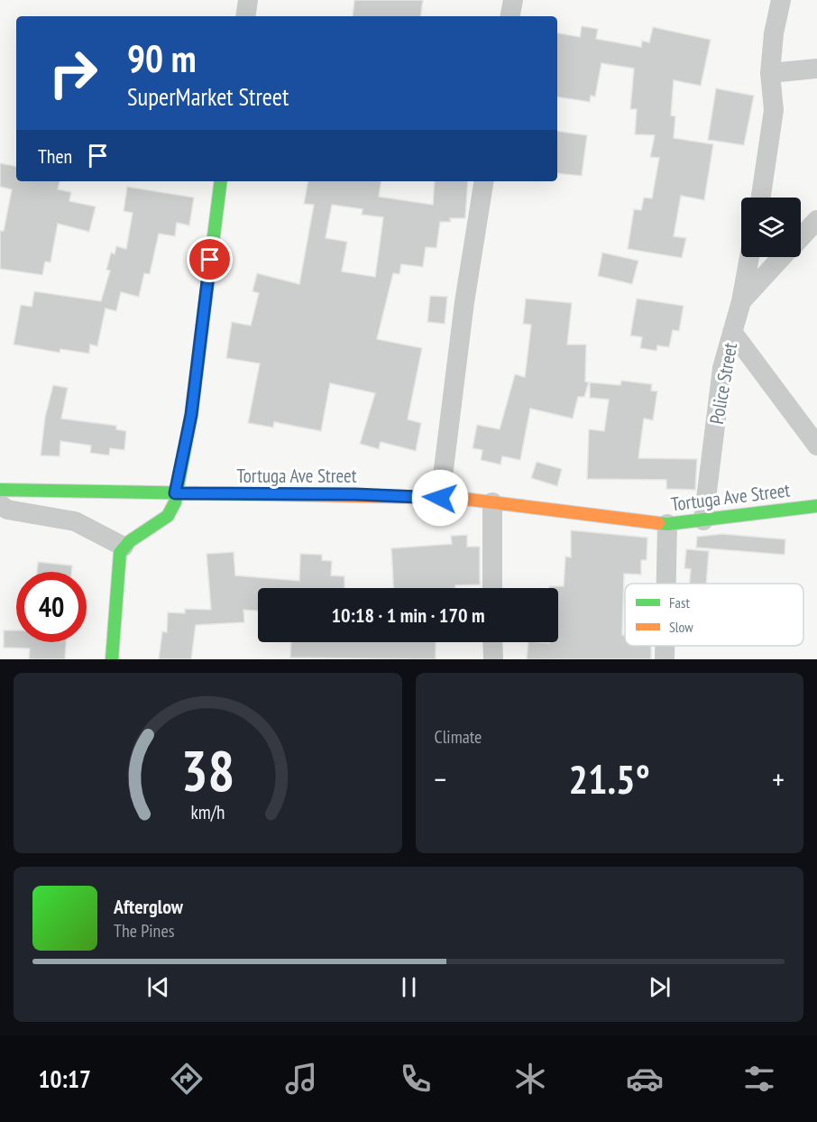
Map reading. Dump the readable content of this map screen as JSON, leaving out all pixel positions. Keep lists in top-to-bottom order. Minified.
{"streets":{"street":["Police Street","Tortuga Ave Street"]},"crossings":[["Police Street","Tortuga Ave Street"]],"legend":["Fast","Slow"],"page":{"turn":["90 m","SuperMarket Street"],"then":"Then","limit":"40","trip":"10:18 · 1 min · 170 m","tile":"Climate","heat":["−","21.5°","+"],"song":["Afterglow","The Pines"],"tabs":"10:17","gauge":["38","km/h"]}}
